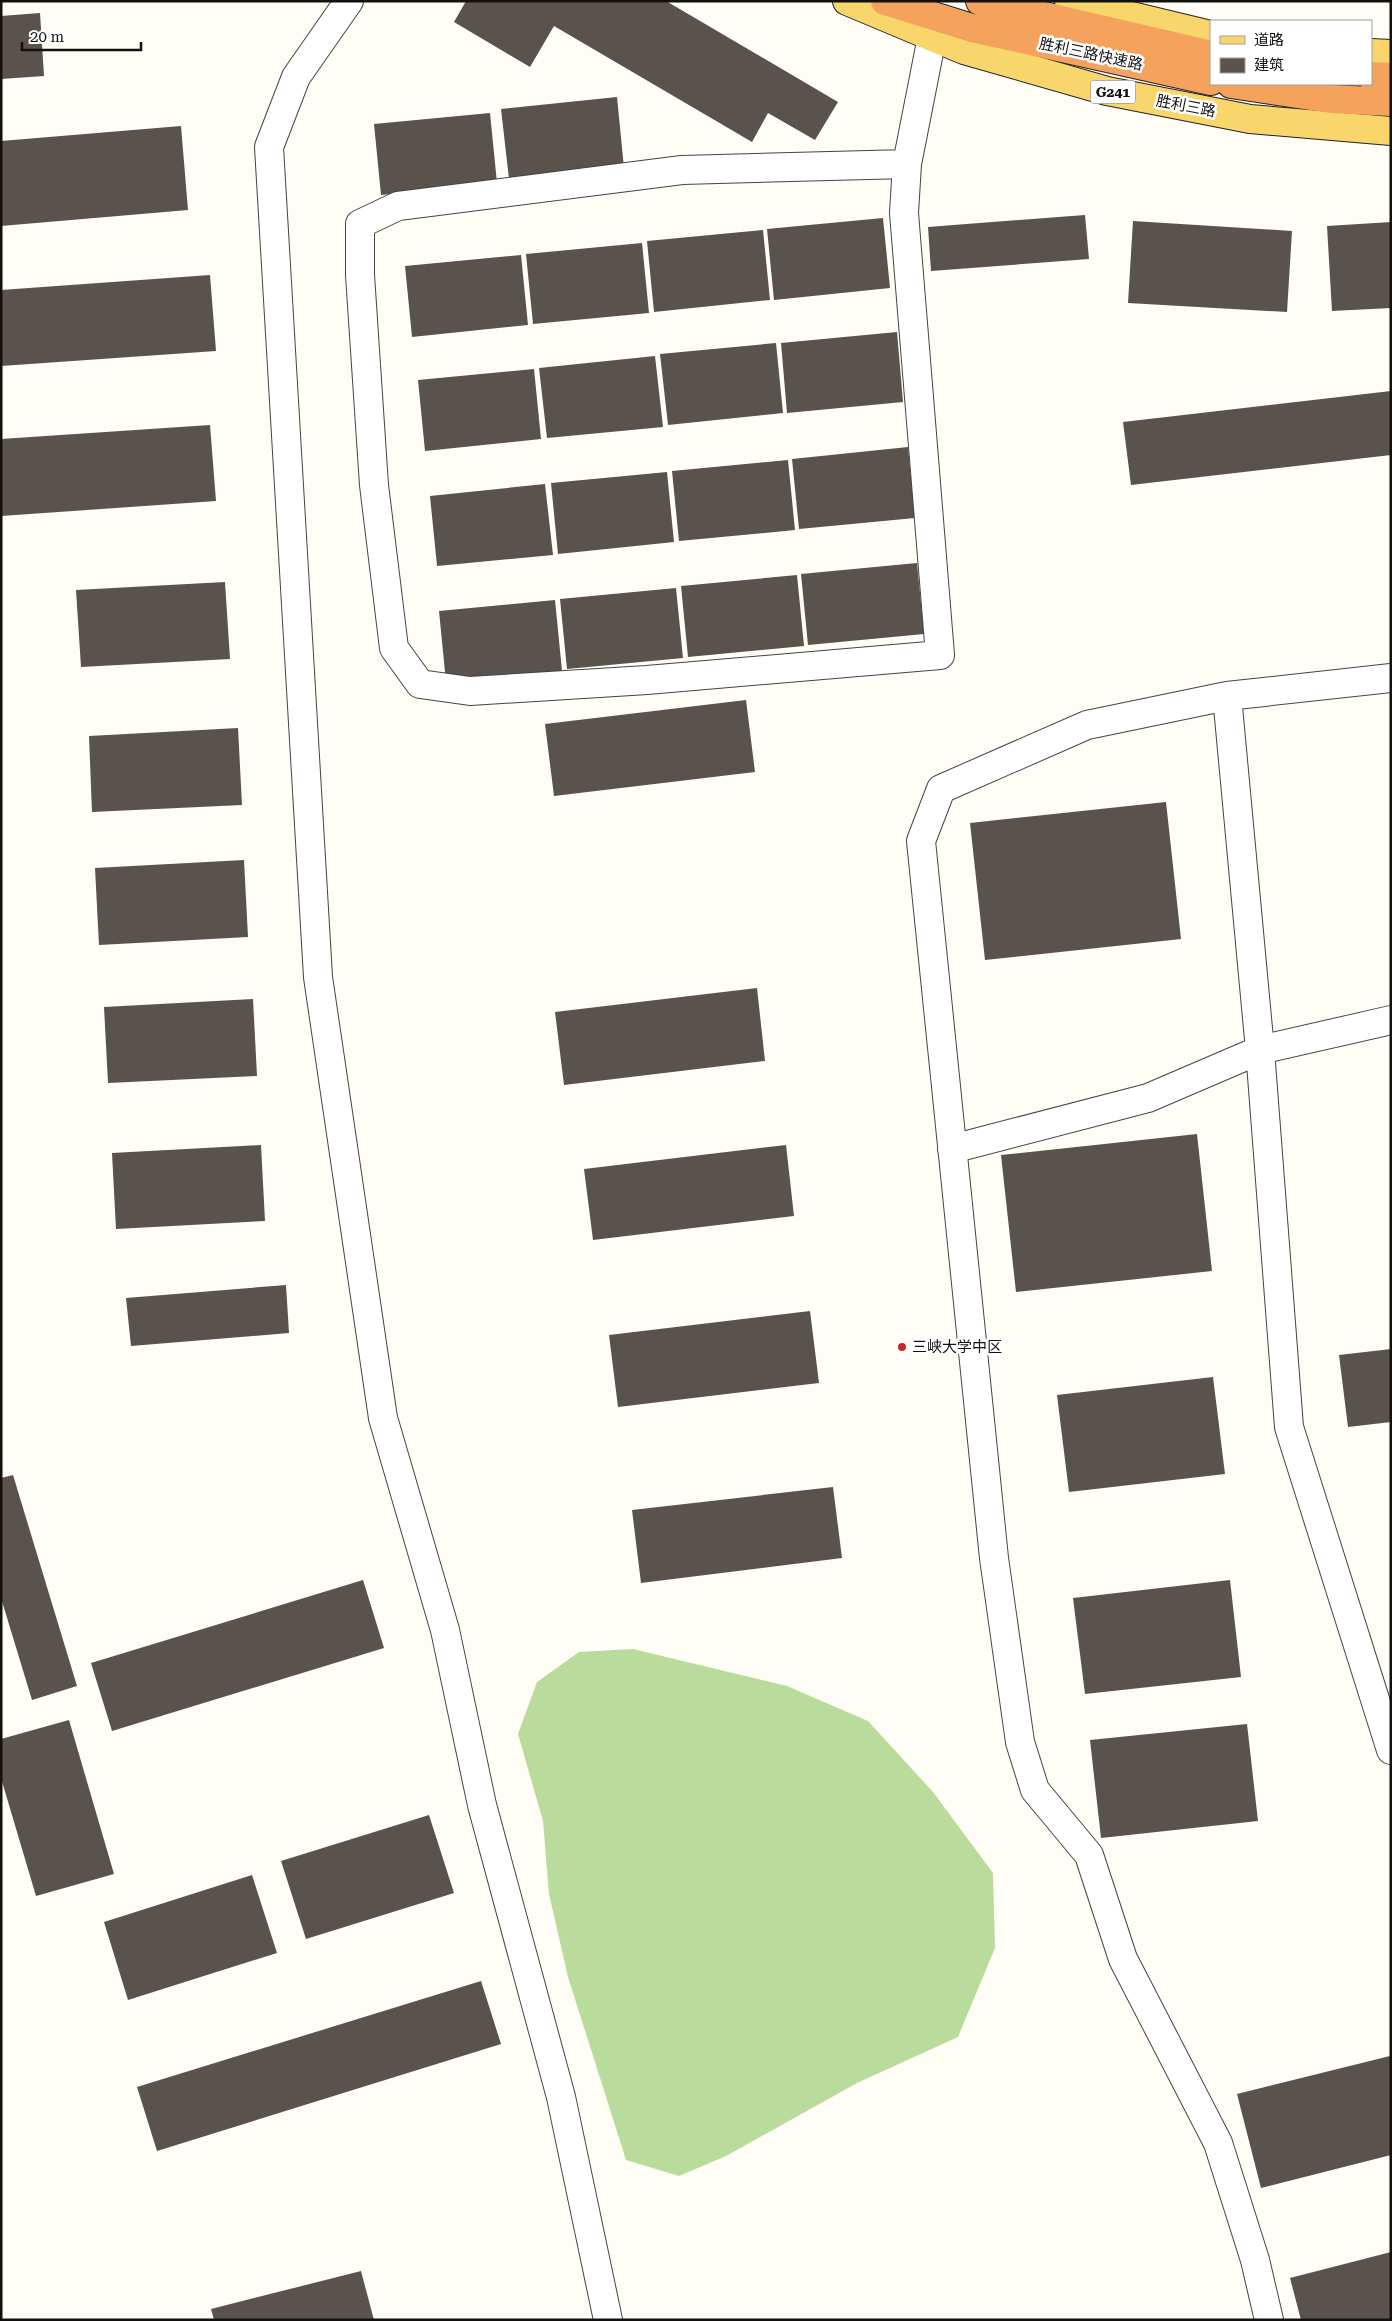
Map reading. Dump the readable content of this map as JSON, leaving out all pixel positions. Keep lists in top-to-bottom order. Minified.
{"streets":{"highway":["胜利三路快速路","G241"],"main road":["胜利三路"]},"places":["三峡大学中区"],"legend":["道路","建筑"],"scale_bar":"20 m"}
